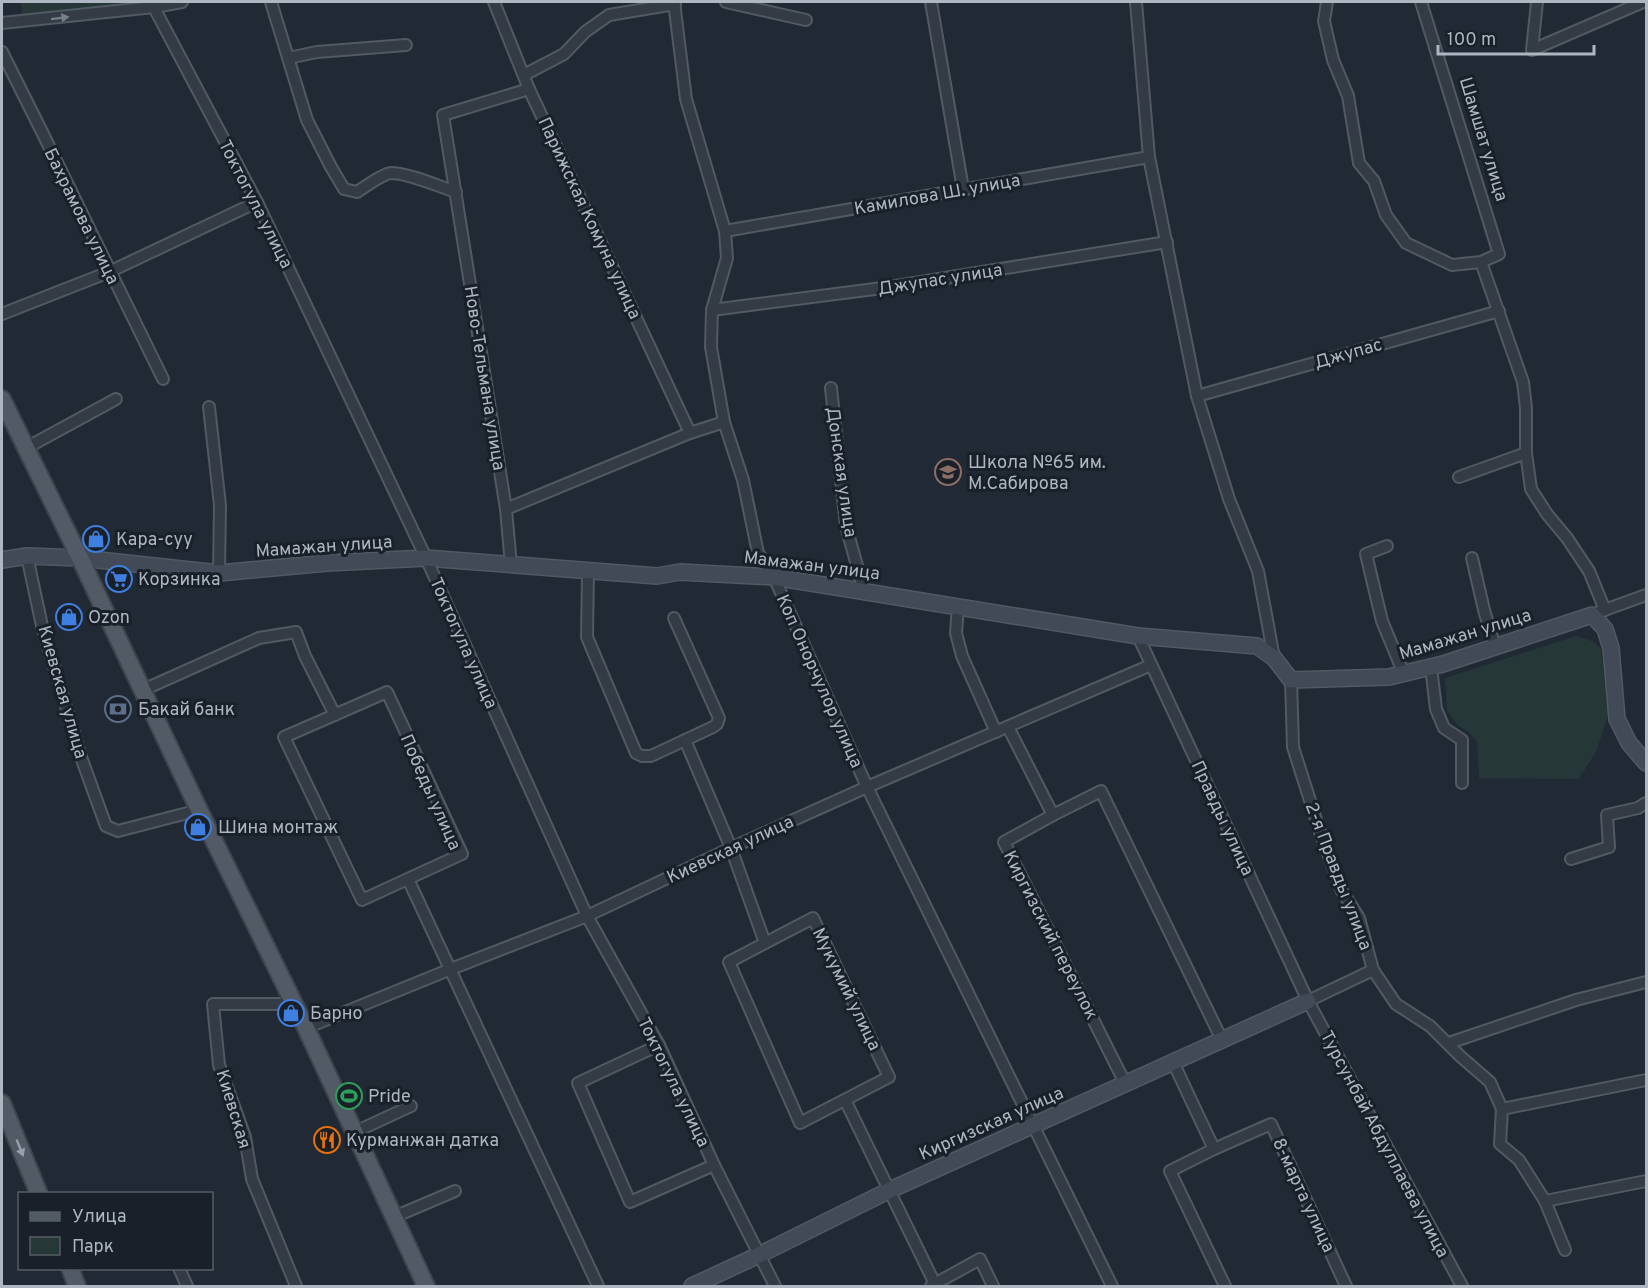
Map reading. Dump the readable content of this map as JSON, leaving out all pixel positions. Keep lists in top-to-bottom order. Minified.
{"streets":{"street":["Шамшат улица","Камилова Ш. улица","Токтогула улица","Бахрамова улица","Парижская Комуна улица","Джупас улица","Джупас","Ново-Тельмана улица","Донская улица","Мамажан улица","Коп Онорчулор улица","Киевская улица","Победы улица","Правды улица","2-я Правды улица","Киргизский переулок","Мукумий улица","Киевская","Киргизская улица","Турсунбай Абдуллаева улица","8-марта улица"]},"crossings":[["Камилова Ш. улица","Коп Онорчулор улица"],["Токтогула улица","Мамажан улица"],["Токтогула улица","Киевская улица"],["Токтогула улица","Киргизская улица"],["Парижская Комуна улица","Ново-Тельмана улица"],["Джупас улица","Коп Онорчулор улица"],["Ново-Тельмана улица","Мамажан улица"],["Донская улица","Мамажан улица"],["Мамажан улица","Коп Онорчулор улица"],["Мамажан улица","Киевская улица"],["Мамажан улица","Правды улица"],["Мамажан улица","2-я Правды улица"],["Коп Онорчулор улица","Киевская улица"],["Коп Онорчулор улица","Киргизская улица"],["Киевская улица","Правды улица"],["Правды улица","Киргизская улица"],["Правды улица","Турсунбай Абдуллаева улица"],["Киргизский переулок","Киргизская улица"],["Киргизская улица","Турсунбай Абдуллаева улица"]],"places":{"school or university":["Школа №65 им. М.Сабирова"],"shop":["Кара-суу","Ozon","Шина монтаж","Барно"],"supermarket":["Корзинка"],"bank":["Бакай банк"],"sports":["Pride"],"restaurant":["Курманжан датка"]},"legend":["Улица","Парк"],"scale_bar":"100 m"}
